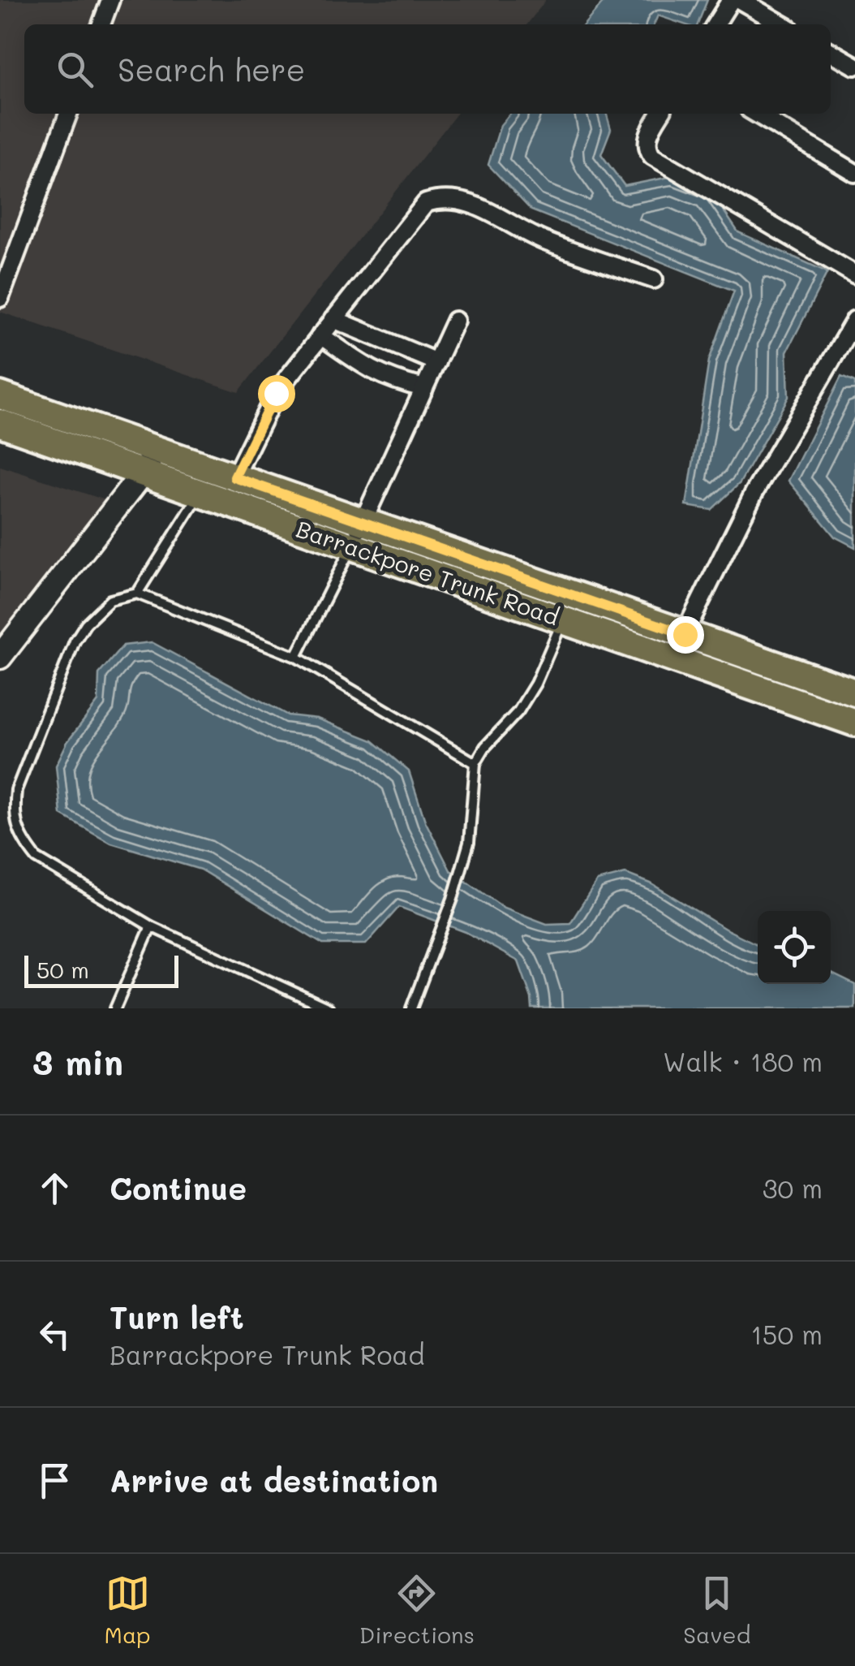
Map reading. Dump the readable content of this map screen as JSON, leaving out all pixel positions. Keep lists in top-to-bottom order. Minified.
{"streets":{"main road":["Barrackpore Trunk Road"]},"scale_bar":"50 m","page":{"search":"Search here","scale":"50 m","heading":["3 min","Walk · 180 m"],"list":[["Continue","30 m"],["Turn left","Barrackpore Trunk Road","150 m"],"Arrive at destination"],"nav":["Map","Directions","Saved"]}}
